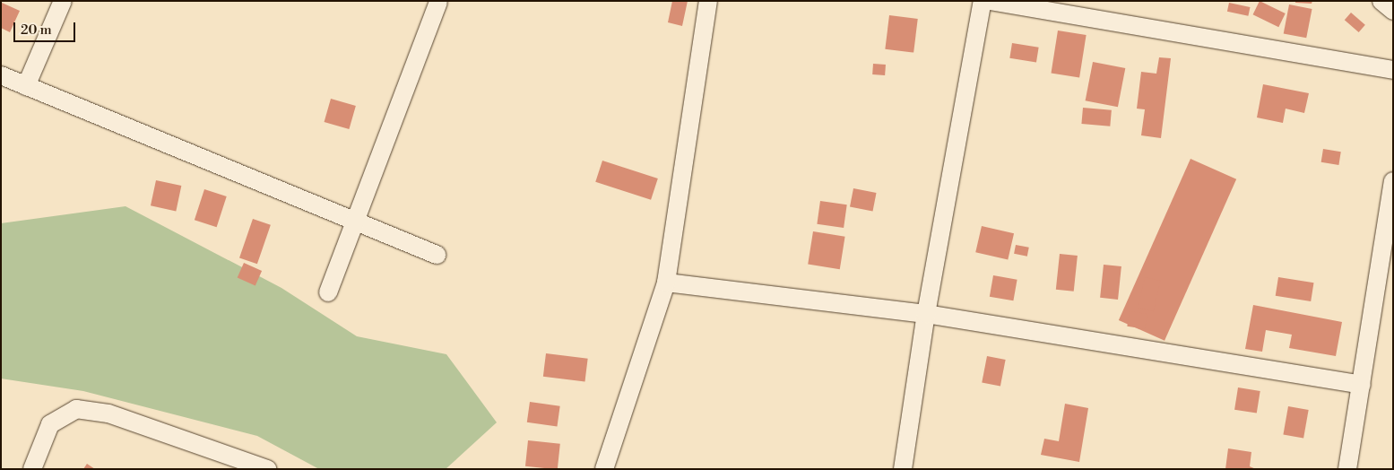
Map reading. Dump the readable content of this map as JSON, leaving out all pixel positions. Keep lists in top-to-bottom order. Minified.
{"scale_bar":"20 m"}
